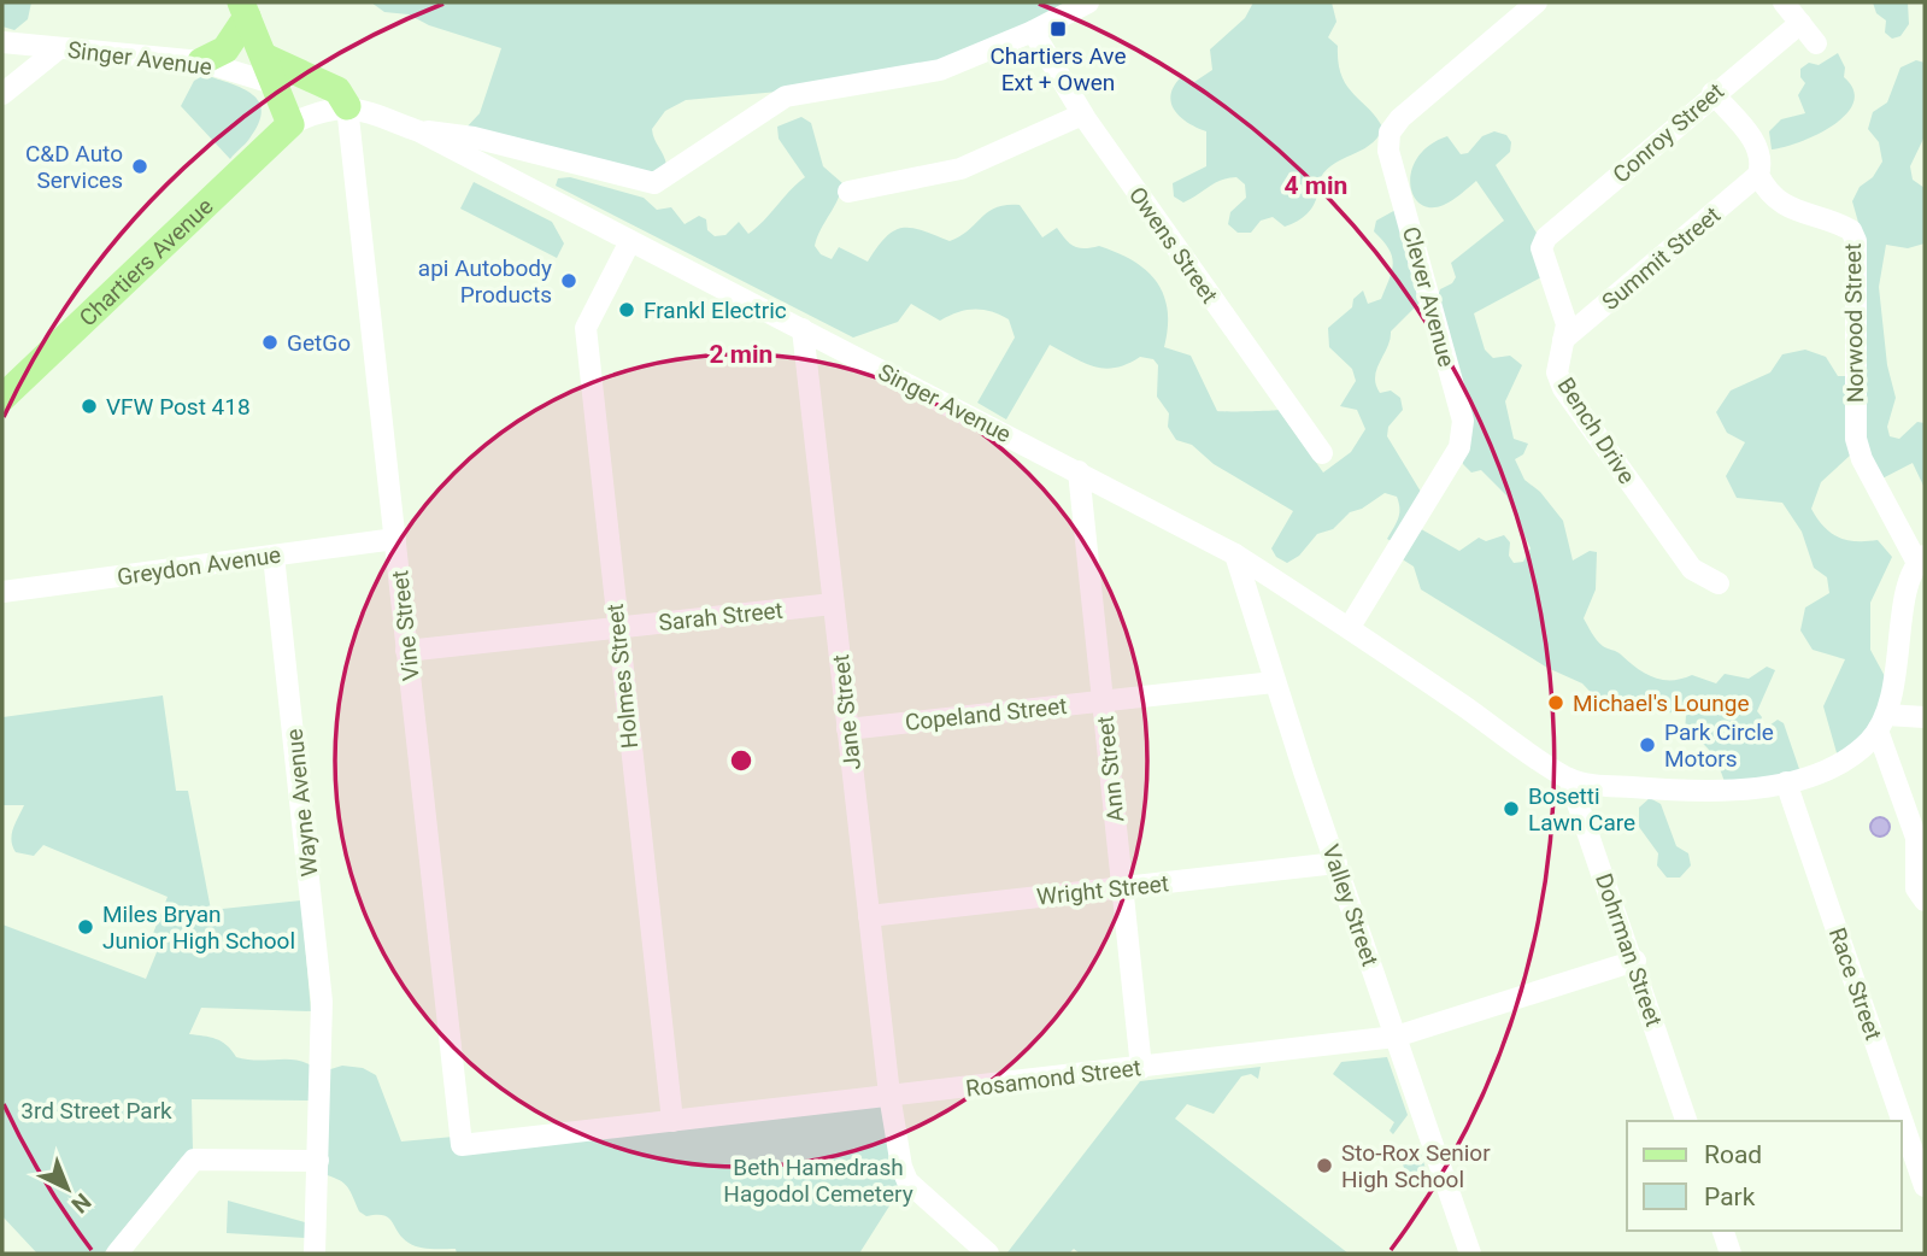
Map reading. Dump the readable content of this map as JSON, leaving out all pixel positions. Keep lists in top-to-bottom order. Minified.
{"streets":{"main road":["Chartiers Avenue"],"street":["Singer Avenue","Conroy Street","Owens Street","Summit Street","Clever Avenue","Norwood Street","Bench Drive","Greydon Avenue","Sarah Street","Vine Street","Holmes Street","Jane Street","Copeland Street","Ann Street","Wayne Avenue","Wright Street","Valley Street","Dohrman Street","Race Street","Rosamond Street"]},"crossings":[["Singer Avenue","Clever Avenue"],["Singer Avenue","Vine Street"],["Singer Avenue","Holmes Street"],["Singer Avenue","Jane Street"],["Singer Avenue","Ann Street"],["Singer Avenue","Valley Street"],["Singer Avenue","Dohrman Street"],["Conroy Street","Norwood Street"],["Conroy Street","Bench Drive"],["Summit Street","Norwood Street"],["Summit Street","Bench Drive"],["Greydon Avenue","Vine Street"],["Greydon Avenue","Wayne Avenue"],["Sarah Street","Vine Street"],["Sarah Street","Holmes Street"],["Sarah Street","Jane Street"],["Vine Street","Rosamond Street"],["Holmes Street","Rosamond Street"],["Jane Street","Copeland Street"],["Jane Street","Wright Street"],["Jane Street","Rosamond Street"],["Copeland Street","Ann Street"],["Copeland Street","Valley Street"],["Ann Street","Wright Street"],["Ann Street","Rosamond Street"],["Wright Street","Valley Street"],["Valley Street","Rosamond Street"],["Dohrman Street","Rosamond Street"]],"parks":["3rd Street Park","Beth Hamedrash Hagodol Cemetery"],"places":{"transit":["Chartiers Ave Ext + Owen"],"other":["C&D Auto Services","api Autobody Products","Frankl Electric","GetGo","VFW Post 418","Michael's Lounge","Park Circle Motors","Bosetti Lawn Care","Miles Bryan Junior High School","Sto-Rox Senior High School"]},"legend":["Road","Park"],"north":"bottom right","rings":["4 min","2 min"]}
